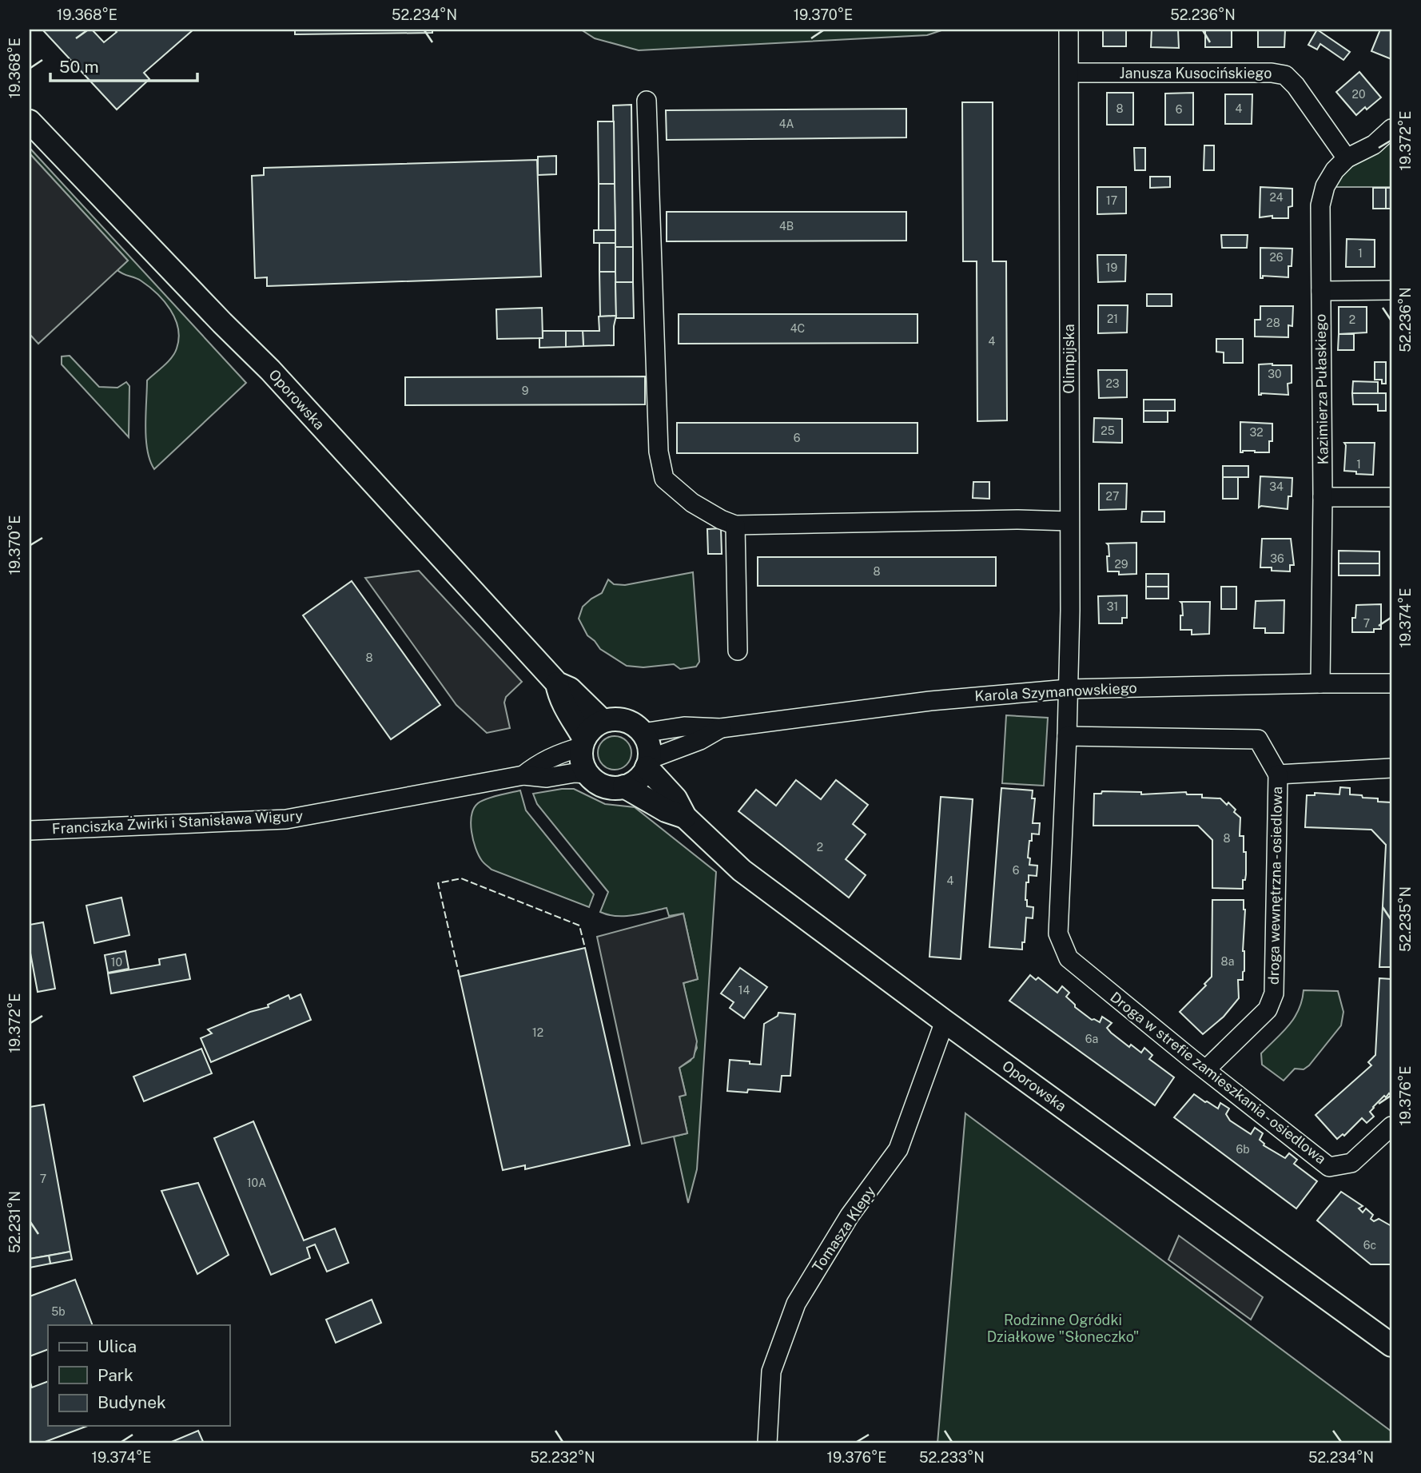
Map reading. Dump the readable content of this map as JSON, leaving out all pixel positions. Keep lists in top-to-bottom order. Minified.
{"streets":{"street":["Janusza Kusocińskiego","Olimpijska","Kazimierza Pułaskiego","Oporowska","Karola Szymanowskiego","Franciszka Żwirki i Stanisława Wigury","droga wewnętrzna - osiedlowa","Droga w strefie zamieszkania - osiedlowa","Tomasza Klepy"]},"crossings":[["Janusza Kusocińskiego","Olimpijska"],["Janusza Kusocińskiego","Kazimierza Pułaskiego"],["Olimpijska","Karola Szymanowskiego"],["Olimpijska","Droga w strefie zamieszkania - osiedlowa"],["Kazimierza Pułaskiego","Karola Szymanowskiego"],["Oporowska","Karola Szymanowskiego"],["Oporowska","Franciszka Żwirki i Stanisława Wigury"],["Oporowska","Tomasza Klepy"],["Karola Szymanowskiego","Franciszka Żwirki i Stanisława Wigury"],["droga wewnętrzna - osiedlowa","Droga w strefie zamieszkania - osiedlowa"]],"parks":["Rodzinne Ogródki Działkowe \"Słoneczko\""],"house_numbers":["20","8","4","6","4A","24","17","4B","1","26","19","21","2","28","4C","4","30","23","9","25","32","6","1","34","27","36","29","8","31","7","8","8","2","6","4","8a","10","14","12","6a","6b","7","10A","6c","5b"],"legend":["Ulica","Park","Budynek"],"scale_bar":"50 m","coordinates":["19.368°E","52.234°N","19.370°E","52.236°N","19.372°E","19.374°E","52.235°N","19.376°E","52.231°N","52.232°N","52.233°N"]}
